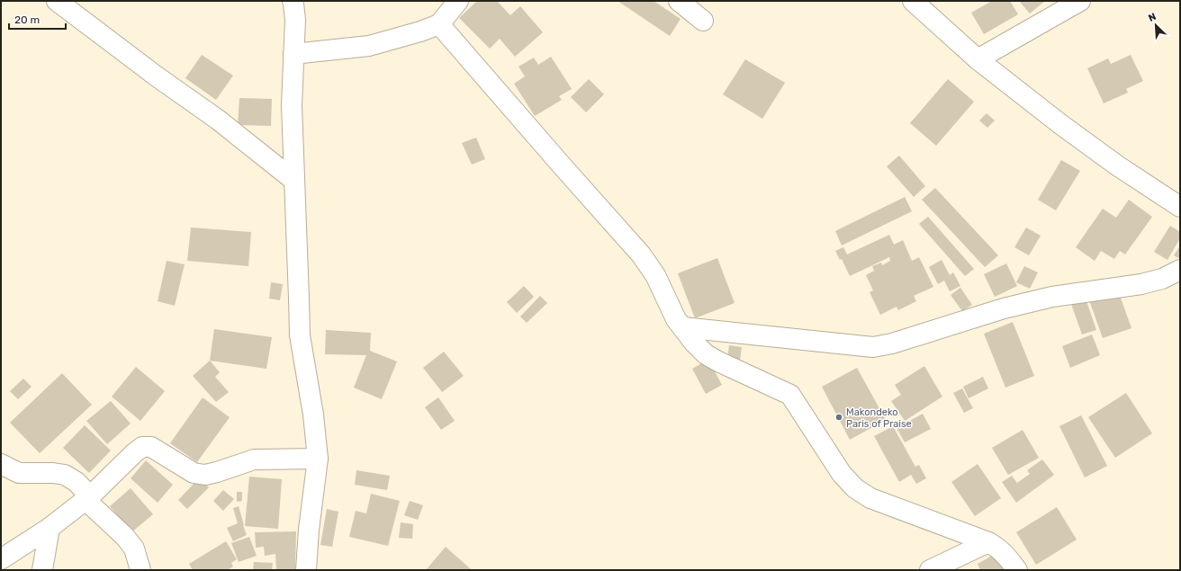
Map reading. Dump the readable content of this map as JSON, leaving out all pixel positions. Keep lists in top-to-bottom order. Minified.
{"places":["Makondeko Paris of Praise"],"scale_bar":"20 m","north":"top left"}
